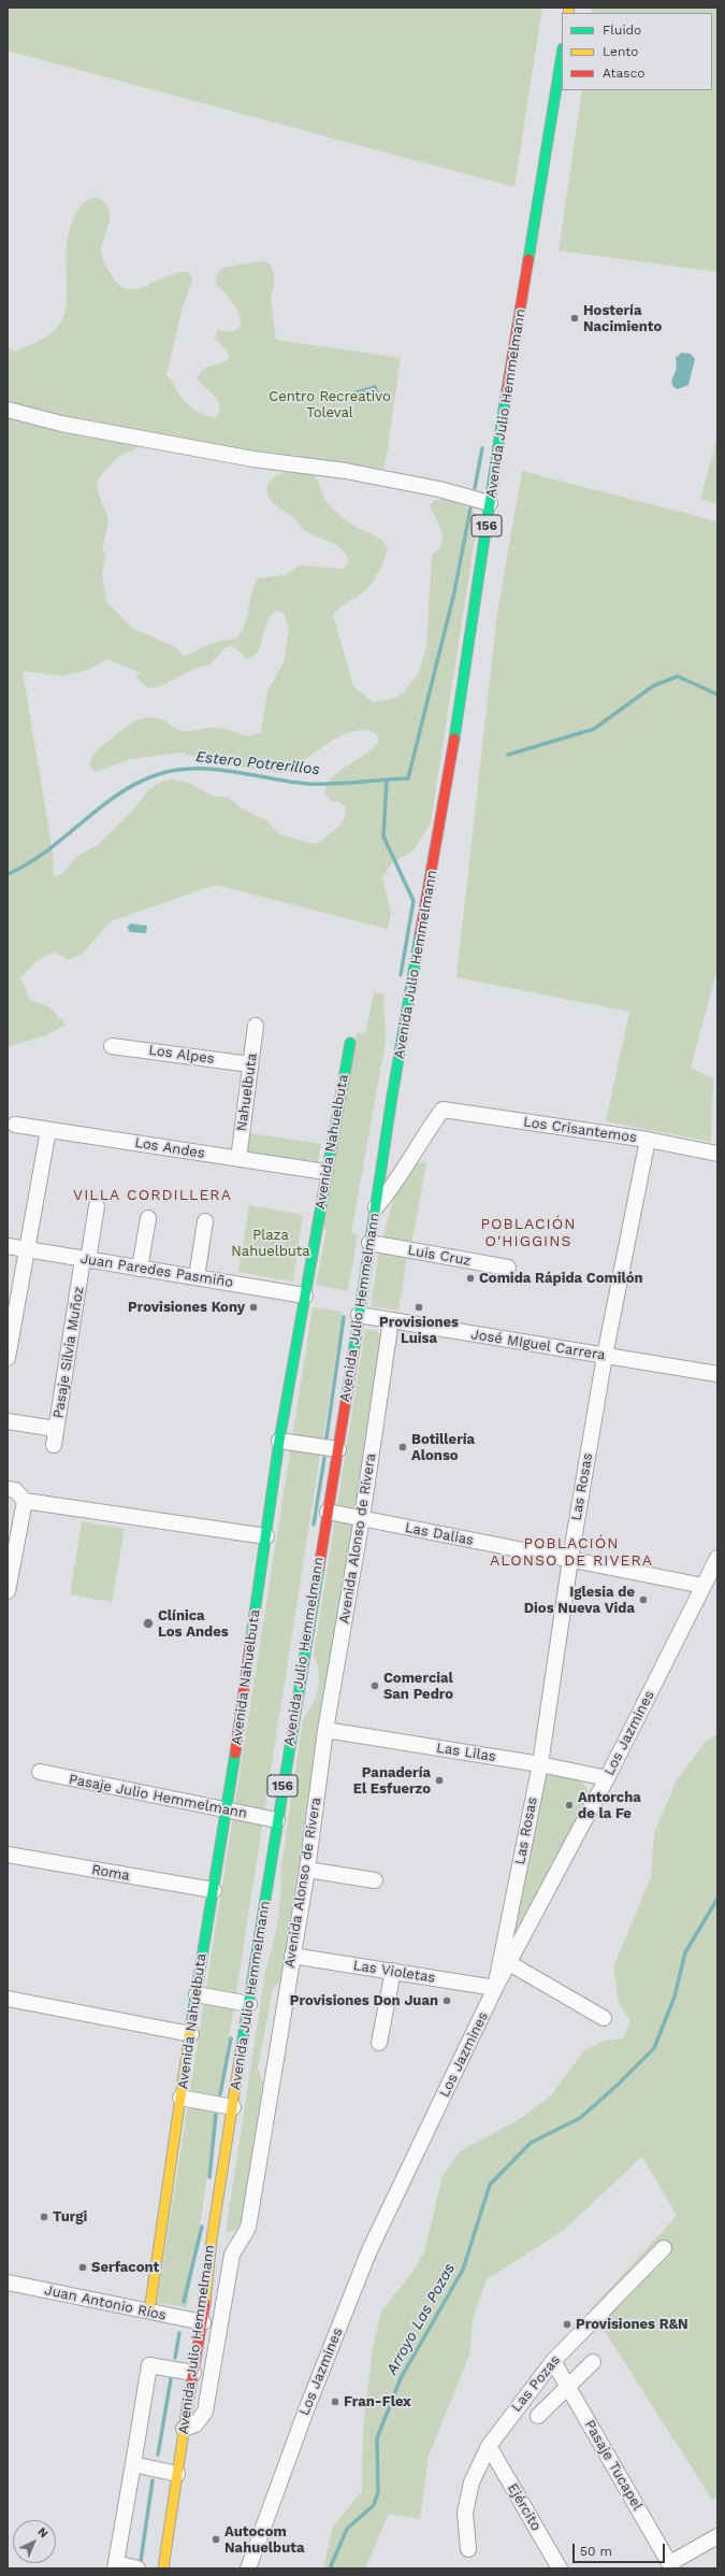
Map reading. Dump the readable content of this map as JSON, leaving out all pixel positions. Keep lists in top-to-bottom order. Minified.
{"streets":{"main road":["Avenida Julio Hemmelmann","156","Avenida Nahuelbuta"],"street":["Los Alpes","Nahuelbuta","Los Crisantemos","Los Andes","Luis Cruz","Juan Paredes Pasmiño","José MIguel Carrera","Pasaje Silvia Muñoz","Las Rosas","Las Dalias","Avenida Alonso de Rivera","Los Jazmines","Las Lilas","Pasaje Julio Hemmelmann","Roma","Las Violetas","Juan Antonio Ríos","Las Pozas","Pasaje Tucapel","Ejército"]},"crossings":[["Avenida Julio Hemmelmann","Los Crisantemos"],["Avenida Julio Hemmelmann","Luis Cruz"],["Avenida Julio Hemmelmann","José MIguel Carrera"],["Avenida Julio Hemmelmann","Las Dalias"],["Avenida Julio Hemmelmann","Avenida Alonso de Rivera"],["Avenida Julio Hemmelmann","Pasaje Julio Hemmelmann"],["Avenida Julio Hemmelmann","Juan Antonio Ríos"],["Los Alpes","Nahuelbuta"],["Nahuelbuta","Los Andes"],["Los Crisantemos","Las Rosas"],["Avenida Nahuelbuta","Los Andes"],["Avenida Nahuelbuta","Juan Paredes Pasmiño"],["Avenida Nahuelbuta","Pasaje Julio Hemmelmann"],["Avenida Nahuelbuta","Roma"],["Avenida Nahuelbuta","Juan Antonio Ríos"],["Juan Paredes Pasmiño","Pasaje Silvia Muñoz"],["José MIguel Carrera","Las Rosas"],["José MIguel Carrera","Avenida Alonso de Rivera"],["Las Rosas","Las Dalias"],["Las Rosas","Los Jazmines"],["Las Rosas","Las Lilas"],["Las Rosas","Las Violetas"],["Las Dalias","Avenida Alonso de Rivera"],["Las Dalias","Los Jazmines"],["Avenida Alonso de Rivera","Las Lilas"],["Avenida Alonso de Rivera","Las Violetas"],["Los Jazmines","Las Lilas"],["Los Jazmines","Las Violetas"],["Las Pozas","Pasaje Tucapel"],["Las Pozas","Ejército"]],"districts":["VILLA CORDILLERA","POBLACIÓN O'HIGGINS","POBLACIÓN ALONSO DE RIVERA"],"water":["Estero Potrerillos","Arroyo Las Pozas"],"parks":["Centro Recreativo Toleval","Plaza Nahuelbuta"],"places":["Hostería Nacimiento","Comida Rápida Comilón","Provisiones Kony","Provisiones Luisa","Botillería Alonso","Iglesia de Dios Nueva Vida","Clínica Los Andes","Comercial San Pedro","Panadería El Esfuerzo","Antorcha de la Fe","Provisiones Don Juan","Turgi","Serfacont","Provisiones R&N","Fran-Flex","Autocom Nahuelbuta"],"legend":["Fluido","Lento","Atasco"],"scale_bar":"50 m","north":"top right"}
